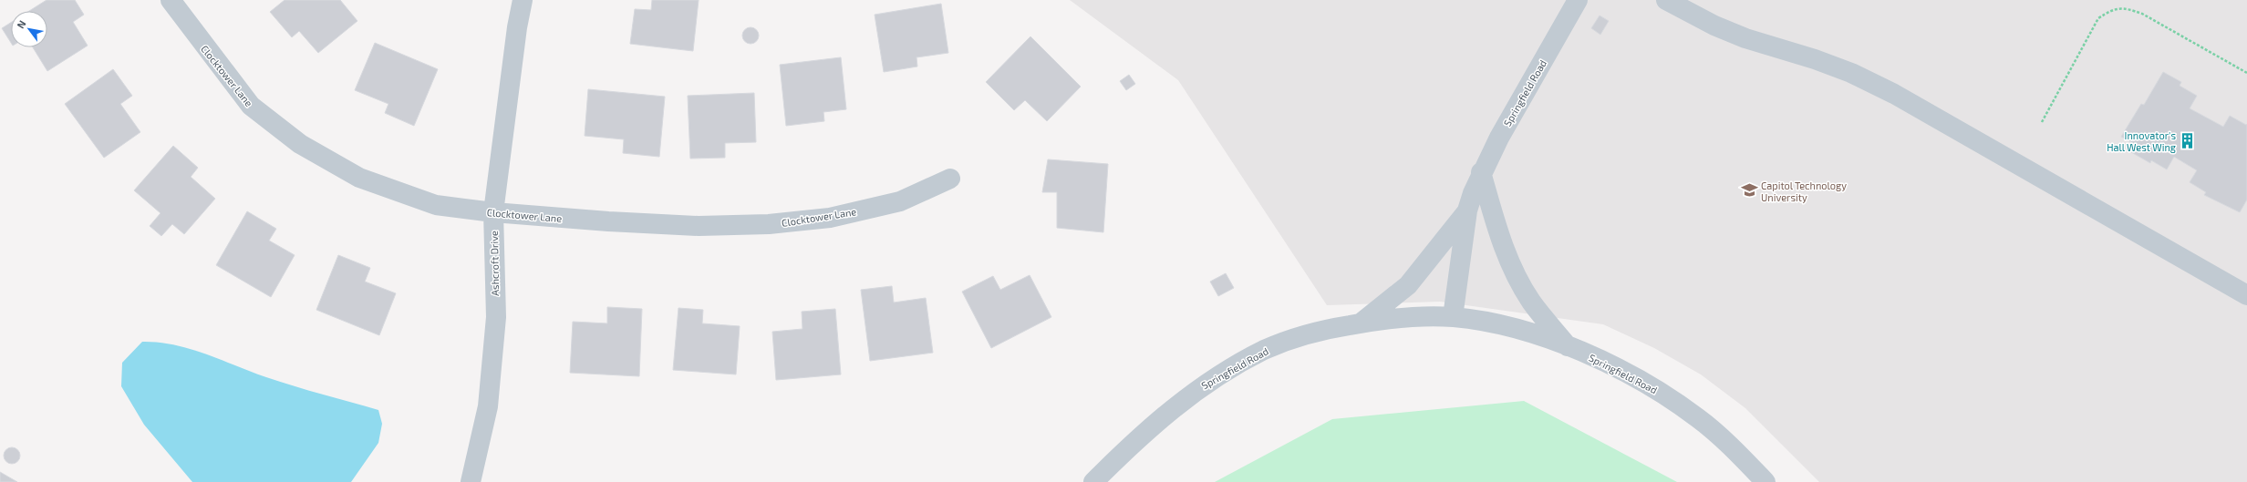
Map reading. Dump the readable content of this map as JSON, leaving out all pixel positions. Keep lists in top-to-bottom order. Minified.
{"streets":{"street":["Clocktower Lane","Springfield Road","Ashcroft Drive"]},"crossings":[["Clocktower Lane","Ashcroft Drive"]],"places":{"building":["Innovator's Hall West Wing"],"school or university":["Capitol Technology University"]},"north":"top left"}
